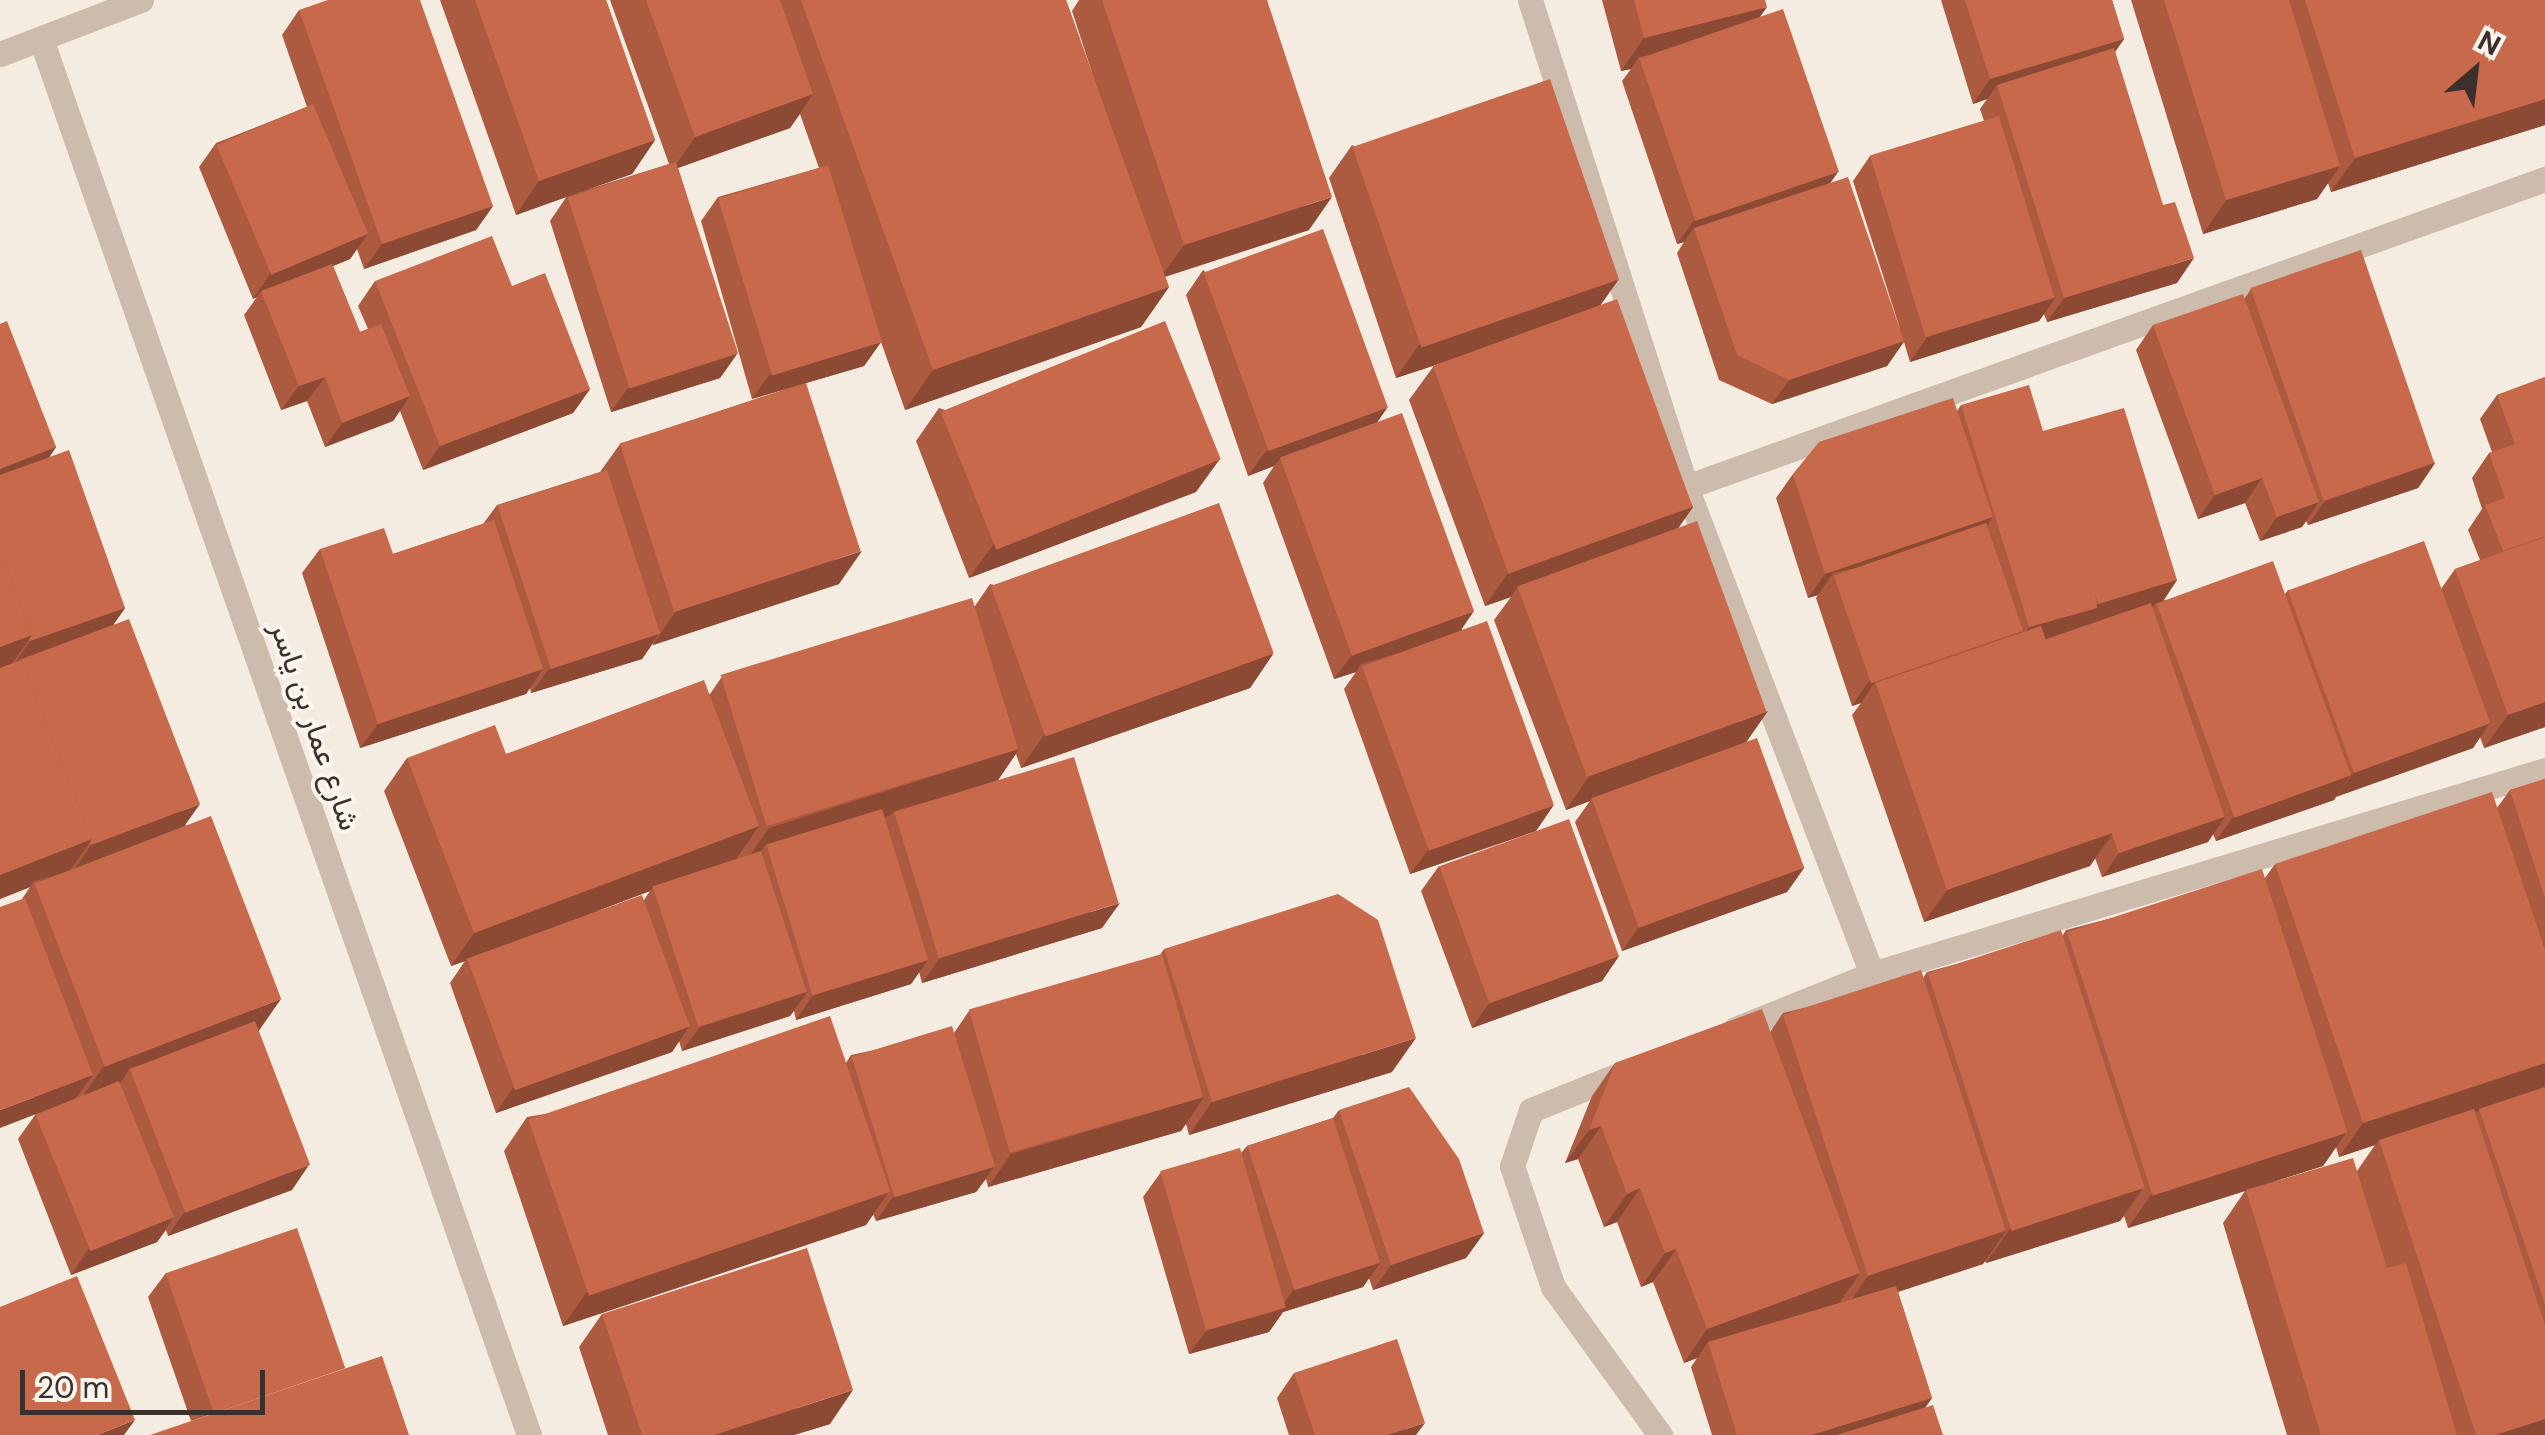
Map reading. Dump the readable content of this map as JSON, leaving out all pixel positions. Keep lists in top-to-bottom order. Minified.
{"streets":{"street":["شارع عمار بن ياسر"]},"scale_bar":"20 m","north":"top right"}
